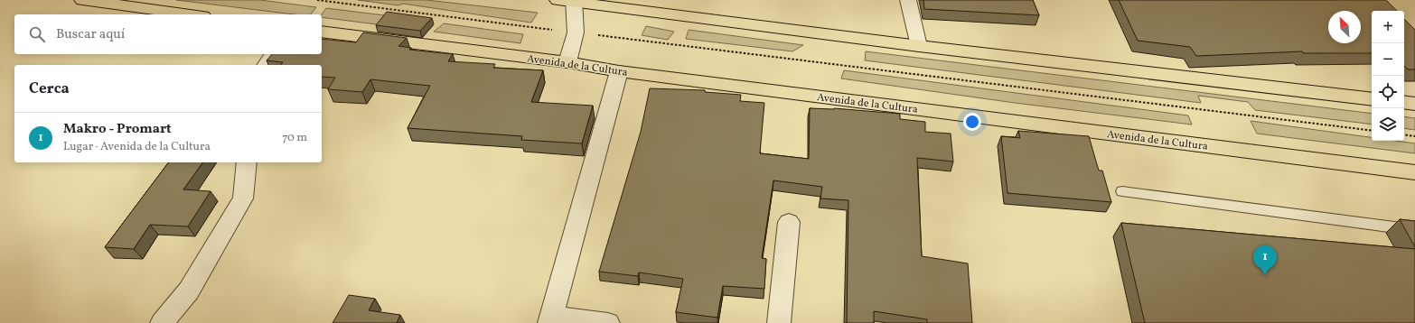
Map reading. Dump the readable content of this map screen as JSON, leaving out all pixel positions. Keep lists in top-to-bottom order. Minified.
{"streets":{"highway":["Avenida de la Cultura"]},"north":"top left","page":{"map_buttons":["+","−"],"search":"Buscar aquí","heading":"Cerca","list":[{"mark":"1","name":"Makro - Promart","note":"Lugar · Avenida de la Cultura","value":"70 m"}],"pins":"1"}}
